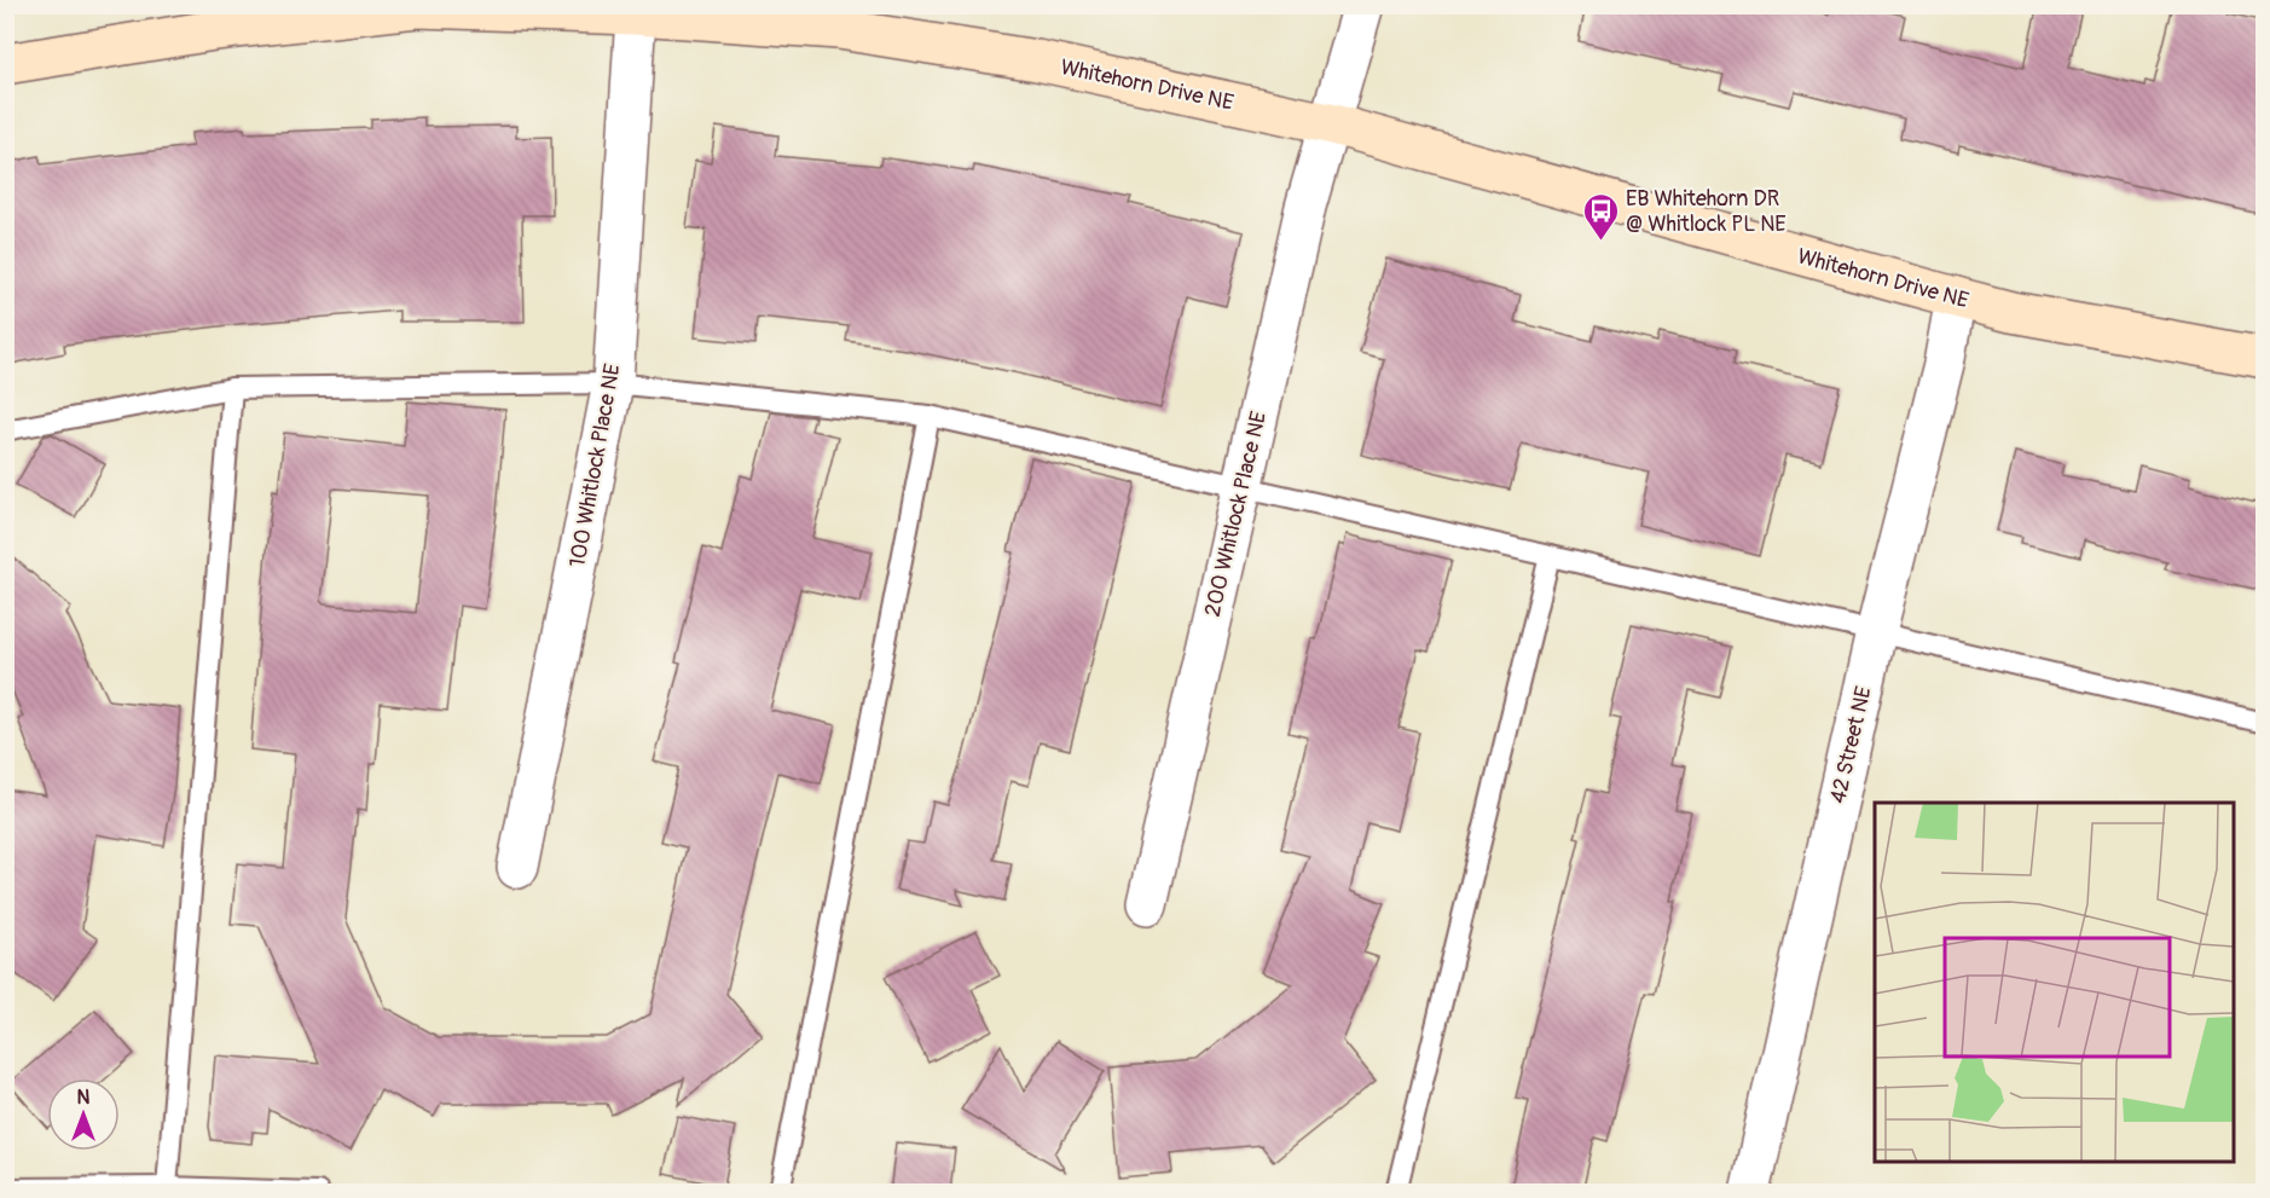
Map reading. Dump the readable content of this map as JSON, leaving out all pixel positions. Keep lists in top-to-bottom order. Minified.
{"streets":{"street":["Whitehorn Drive NE","100 Whitlock Place NE","200 Whitlock Place NE","42 Street NE"]},"crossings":[["Whitehorn Drive NE","100 Whitlock Place NE"],["Whitehorn Drive NE","200 Whitlock Place NE"],["Whitehorn Drive NE","42 Street NE"]],"places":{"bus stop":["EB Whitehorn DR @ Whitlock PL NE"]},"north":"top"}
